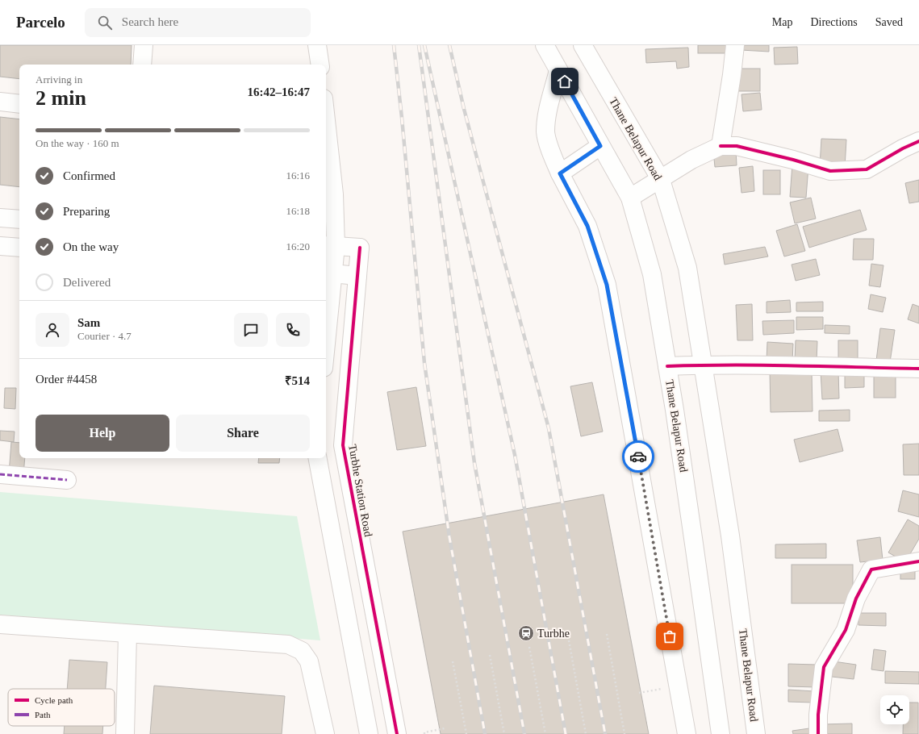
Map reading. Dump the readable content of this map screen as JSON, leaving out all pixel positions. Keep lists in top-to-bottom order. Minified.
{"streets":{"street":["Thane Belapur Road","Turbhe Station Road"]},"places":{"station":["Turbhe"]},"legend":["Cycle path","Path"],"page":{"header":"Parcelo","search":"Search here","nav":["Map","Directions","Saved"],"heading":["2 min","Arriving in","16:42–16:47"],"panel":["Sam","Courier · 4.7","Order #4458","₹514"],"bar":"On the way · 160 m","list":[["Confirmed","16:16"],["Preparing","16:18"],["On the way","16:20"],"Delivered"],"buttons":["Help","Share"]}}
